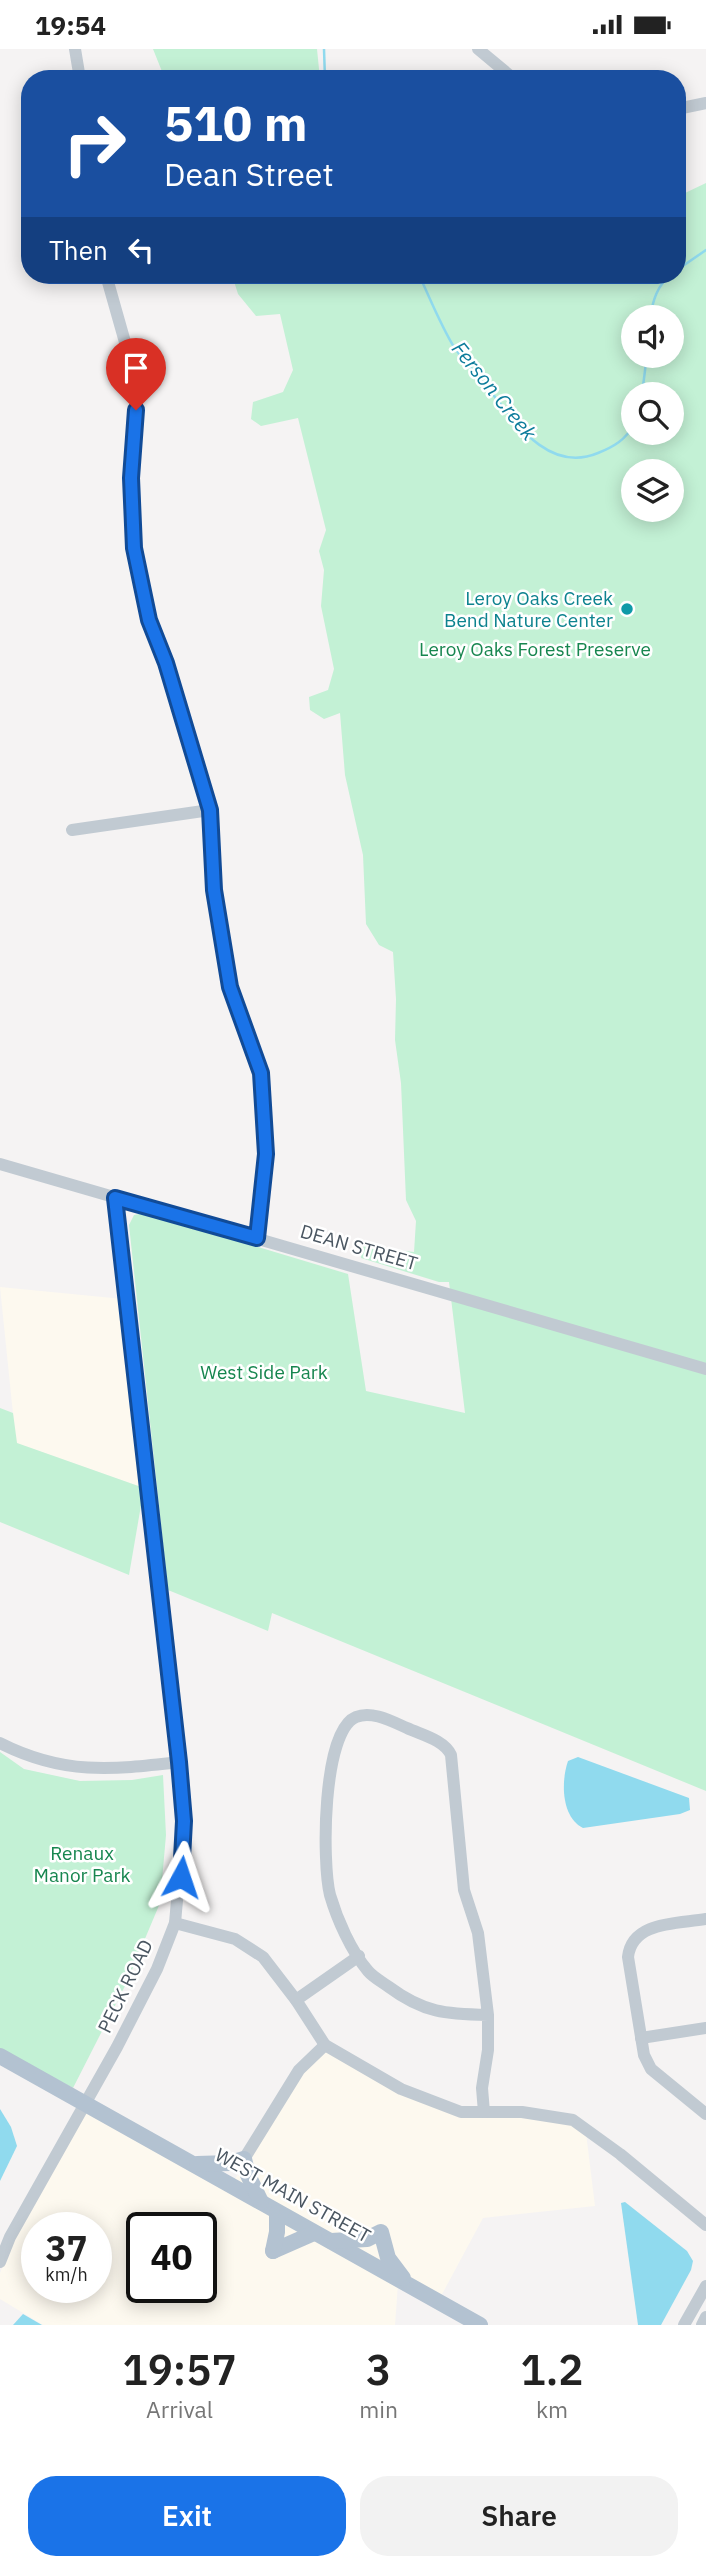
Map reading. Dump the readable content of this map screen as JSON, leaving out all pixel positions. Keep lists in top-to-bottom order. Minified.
{"streets":{"main road":["WEST MAIN STREET"],"street":["DEAN STREET","PECK ROAD"]},"crossings":[["DEAN STREET","PECK ROAD"],["PECK ROAD","WEST MAIN STREET"]],"water":["Ferson Creek"],"parks":["Leroy Oaks Forest Preserve","West Side Park","Renaux Manor Park"],"places":["Leroy Oaks Creek Bend Nature Center"],"page":{"status":"19:54","turn":["510 m","Dean Street"],"then":"Then","speed":"37 km/h","limit":"40","eta":["19:57","Arrival","3","min","1.2","km"],"buttons":["Exit","Share"]}}
